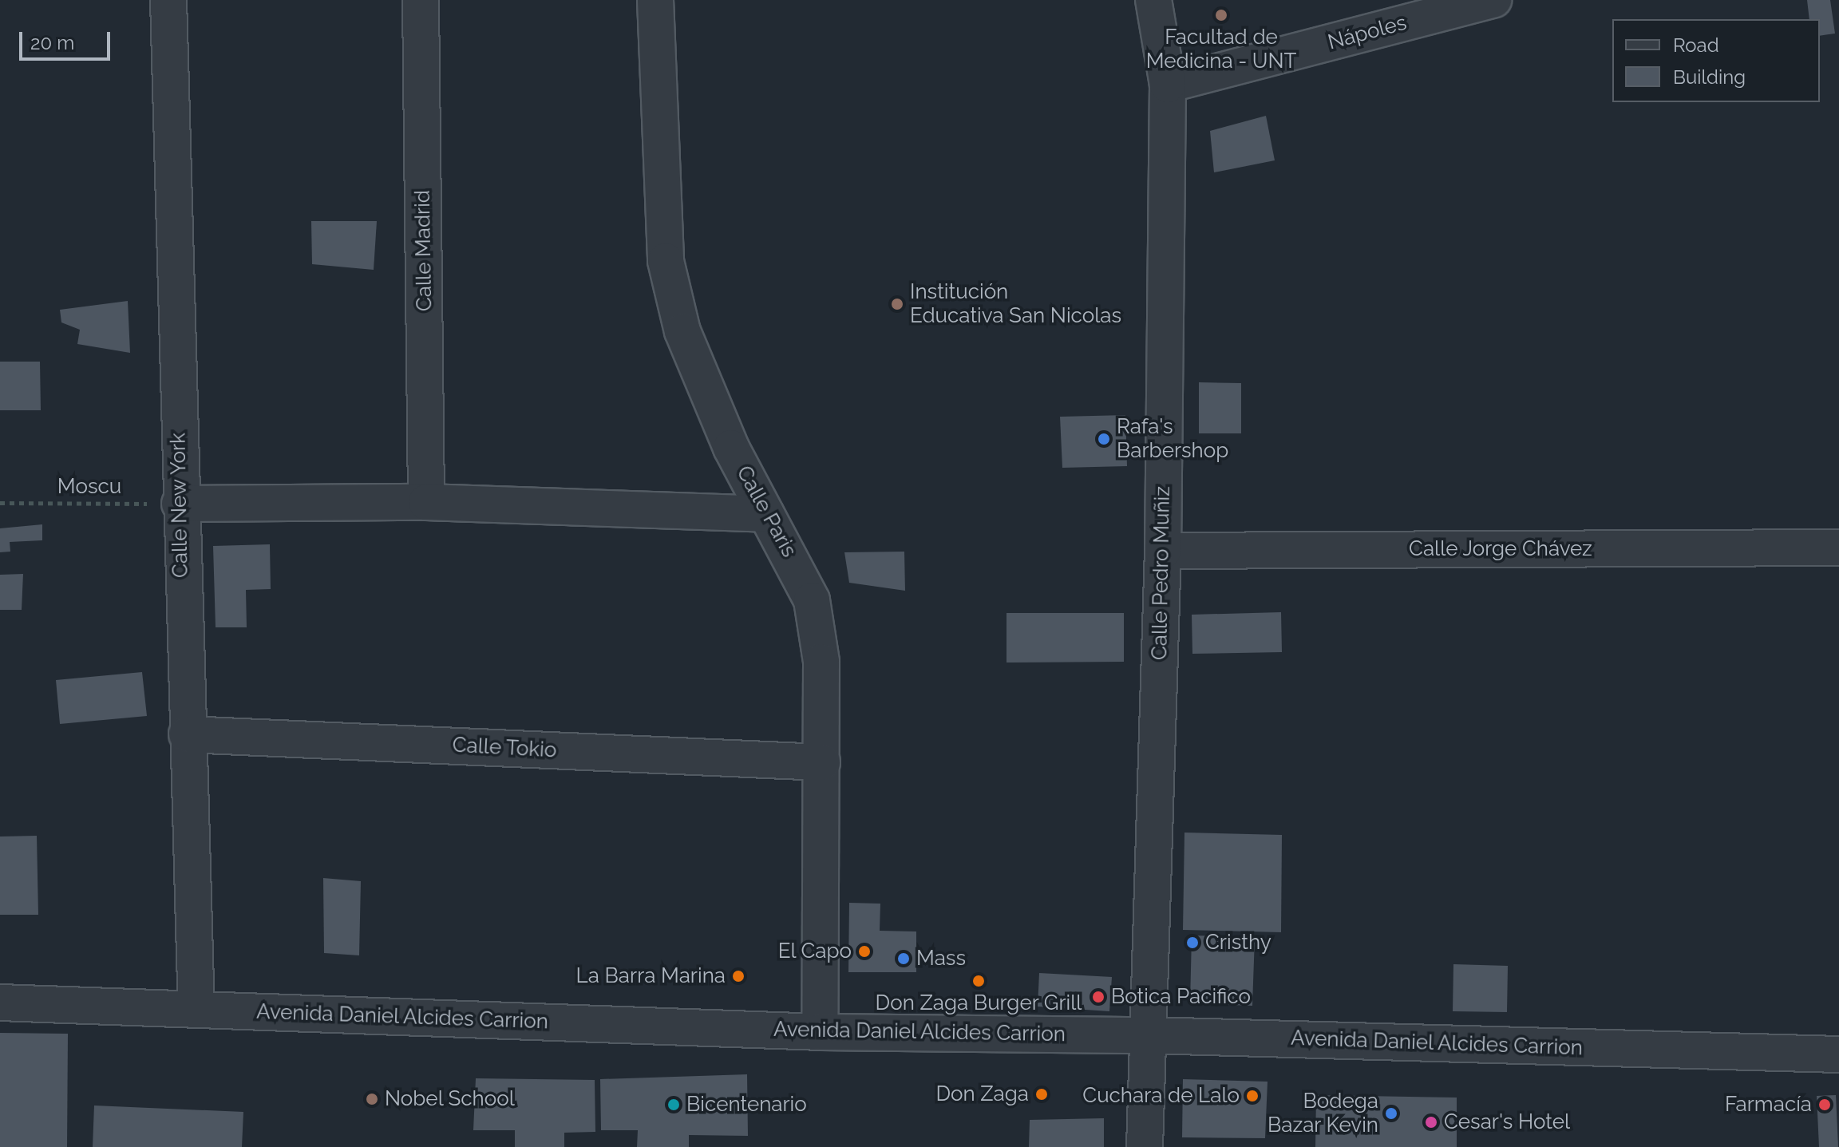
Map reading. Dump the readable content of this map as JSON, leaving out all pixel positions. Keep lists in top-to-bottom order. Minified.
{"streets":{"street":["Nápoles","Calle Madrid","Calle New York","Calle Paris","Calle Jorge Chávez","Calle Pedro Muñiz","Calle Tokio","Avenida Daniel Alcides Carrion"],"path":["Moscu"]},"crossings":[["Nápoles","Calle Pedro Muñiz"],["Moscu","Calle New York"],["Calle New York","Calle Tokio"],["Calle New York","Avenida Daniel Alcides Carrion"],["Calle Paris","Calle Tokio"],["Calle Paris","Avenida Daniel Alcides Carrion"],["Calle Jorge Chávez","Calle Pedro Muñiz"],["Calle Pedro Muñiz","Avenida Daniel Alcides Carrion"]],"places":["Facultad de Medicina - UNT","Institución Educativa San Nicolas","Rafa's Barbershop","Cristhy","El Capo","Mass","La Barra Marina","Don Zaga Burger Grill","Botica Pacifico","Don Zaga","Cuchara de Lalo","Nobel School","Bicentenario","Farmacía","Bodega Bazar Kevin","Cesar's Hotel"],"legend":["Road","Building"],"scale_bar":"20 m"}
